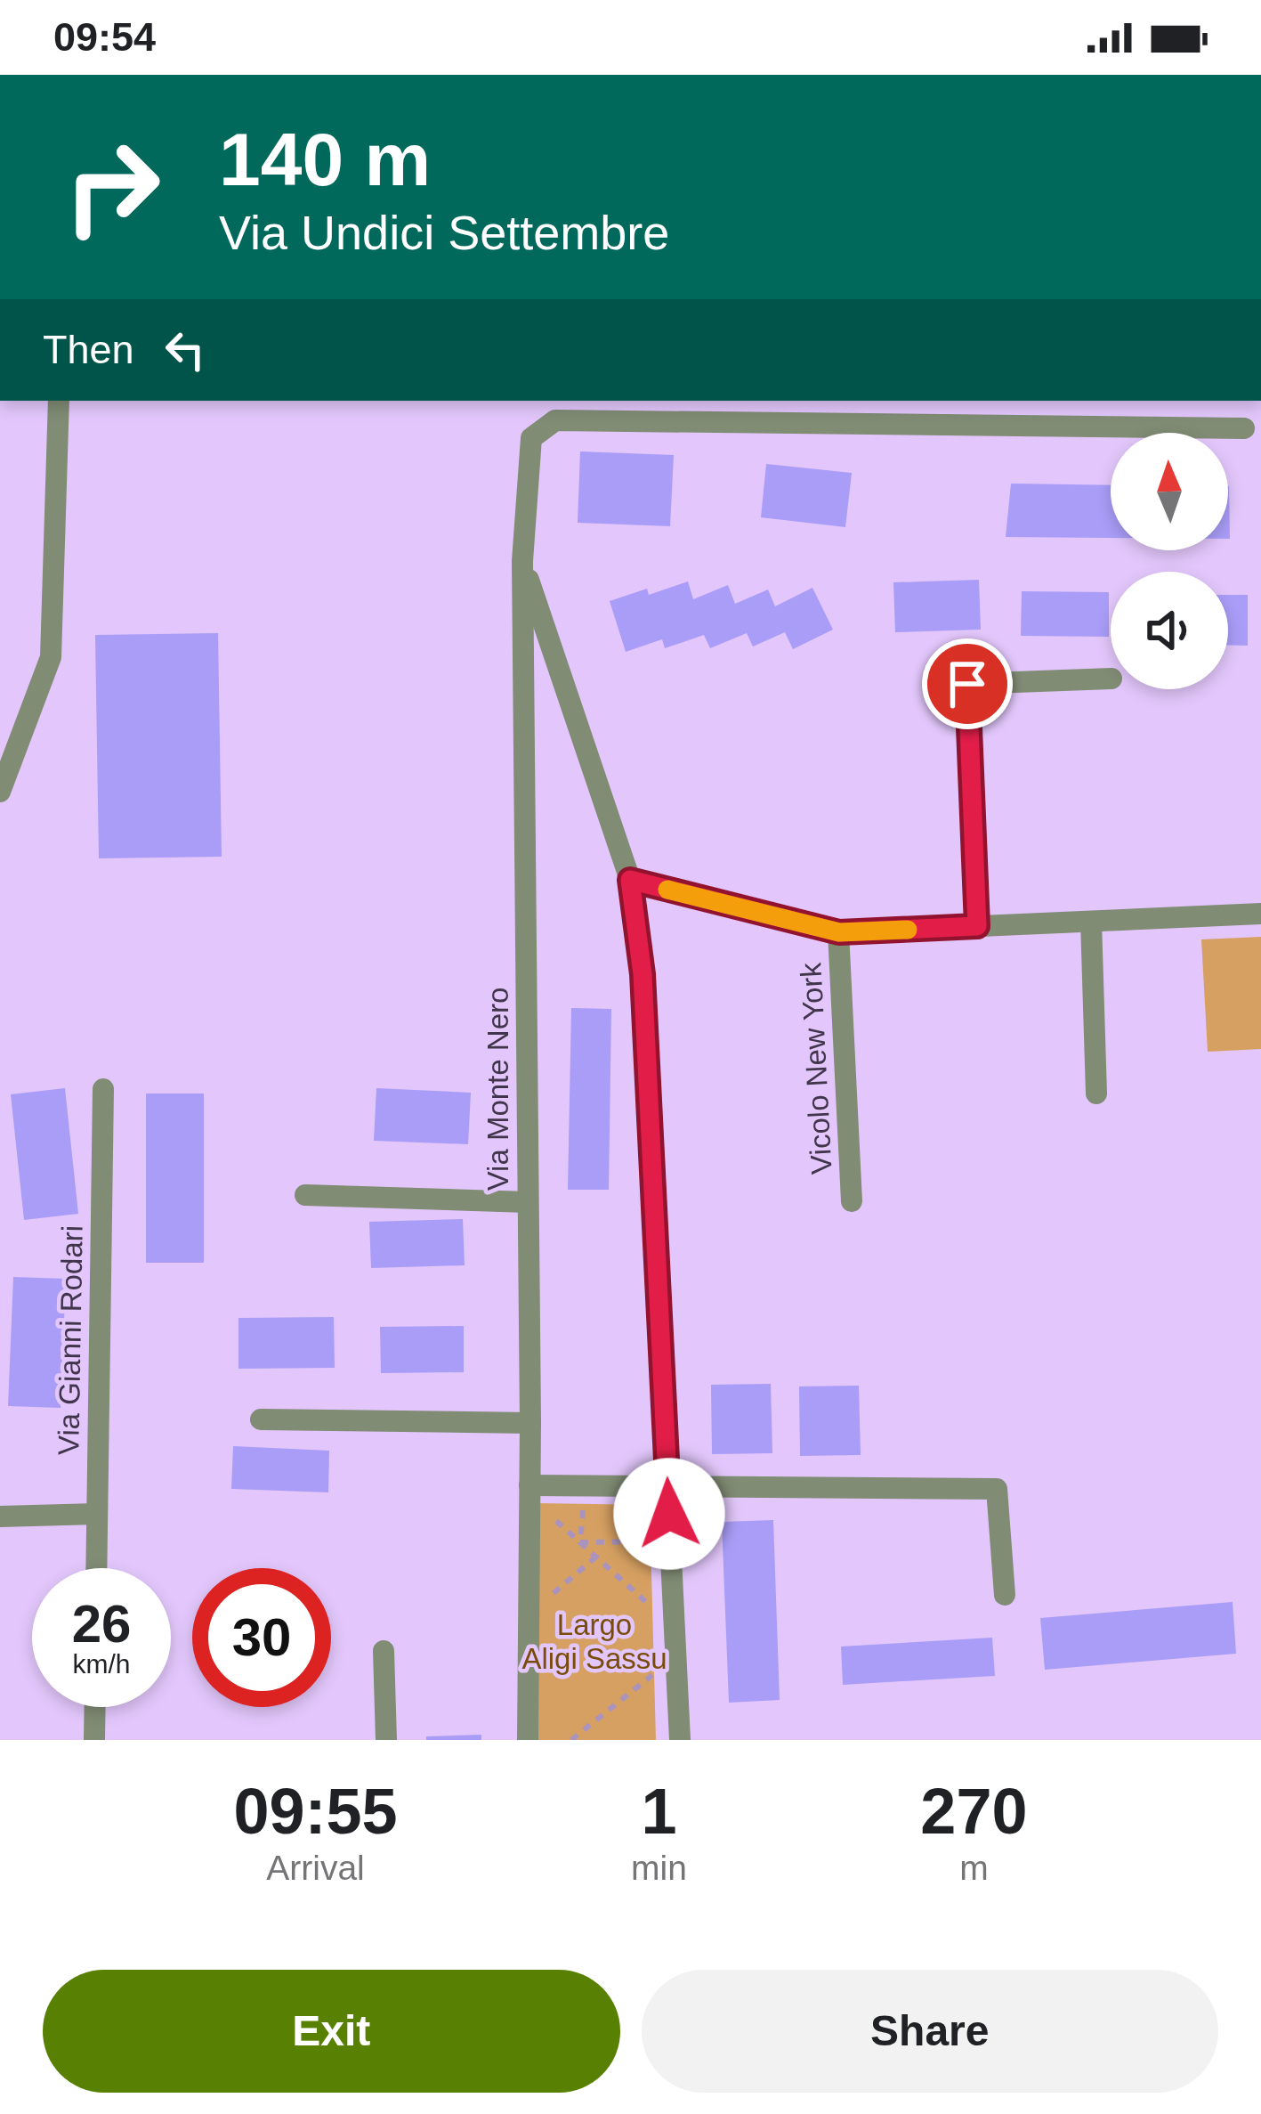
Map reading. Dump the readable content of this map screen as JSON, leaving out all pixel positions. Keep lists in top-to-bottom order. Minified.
{"streets":{"street":["Vicolo New York","Via Monte Nero","Via Gianni Rodari"]},"parks":["Largo Aligi Sassu"],"north":"top","page":{"status":"09:54","turn":["140 m","Via Undici Settembre"],"then":"Then","speed":"26 km/h","limit":"30","eta":["09:55","Arrival","1","min","270","m"],"buttons":["Exit","Share"]}}
